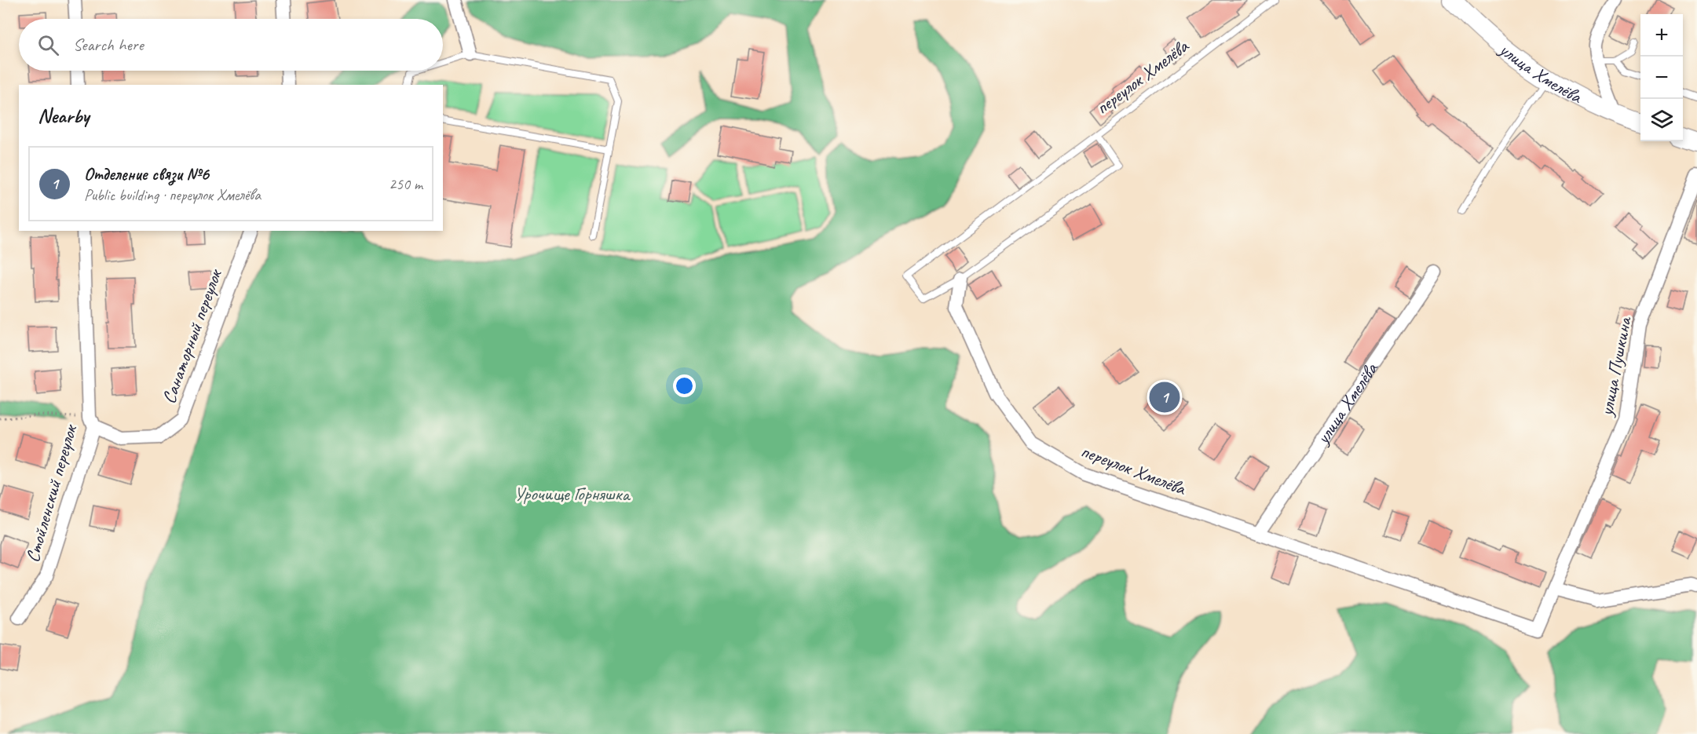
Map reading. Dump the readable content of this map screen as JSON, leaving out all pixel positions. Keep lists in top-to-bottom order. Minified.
{"streets":{"main road":["улица Хмелёва"],"street":["переулок Хмелёва","Санаторный переулок","улица Пушкина","Стойленский переулок"]},"crossings":[["улица Хмелёва","переулок Хмелёва"],["переулок Хмелёва","улица Пушкина"],["Санаторный переулок","Стойленский переулок"]],"parks":["Урочище Горняшка"],"page":{"map_buttons":["+","−"],"search":"Search here","heading":"Nearby","list":[{"mark":"1","name":"Отделение связи №6","note":"Public building · переулок Хмелёва","value":"250 m"}],"pins":"1"}}
